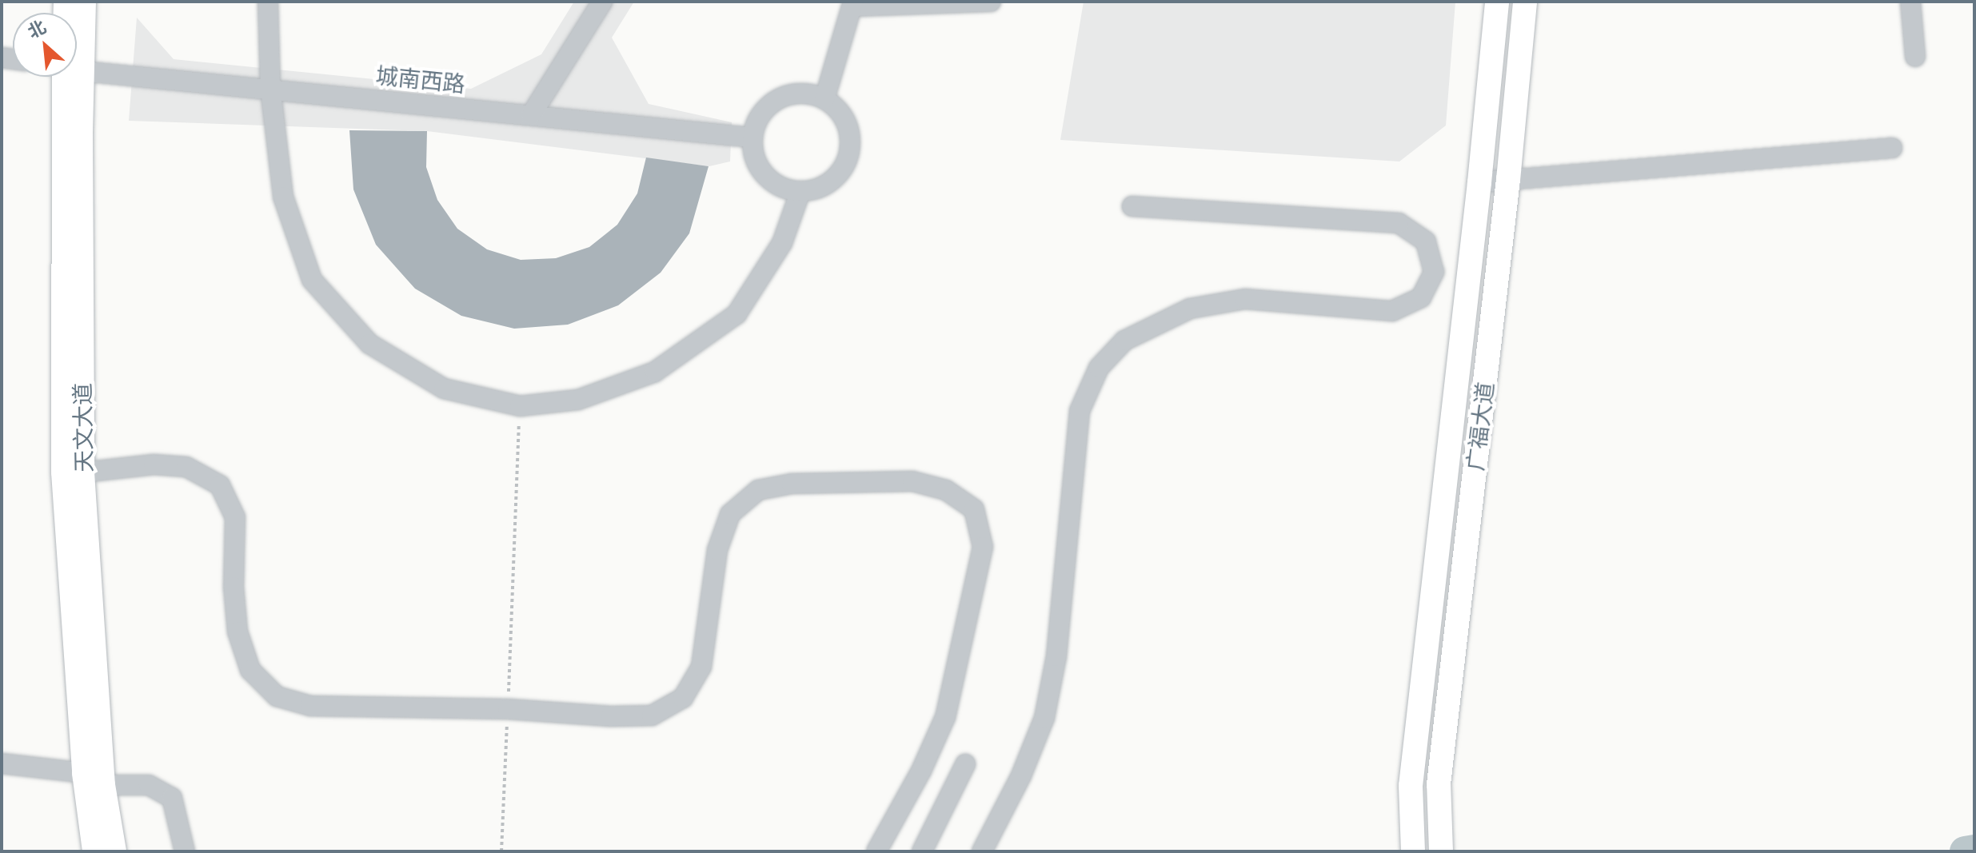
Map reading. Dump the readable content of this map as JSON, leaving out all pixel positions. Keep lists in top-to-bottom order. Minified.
{"streets":{"main road":["广福大道","天文大道"],"street":["城南西路"]},"north":"top left"}
